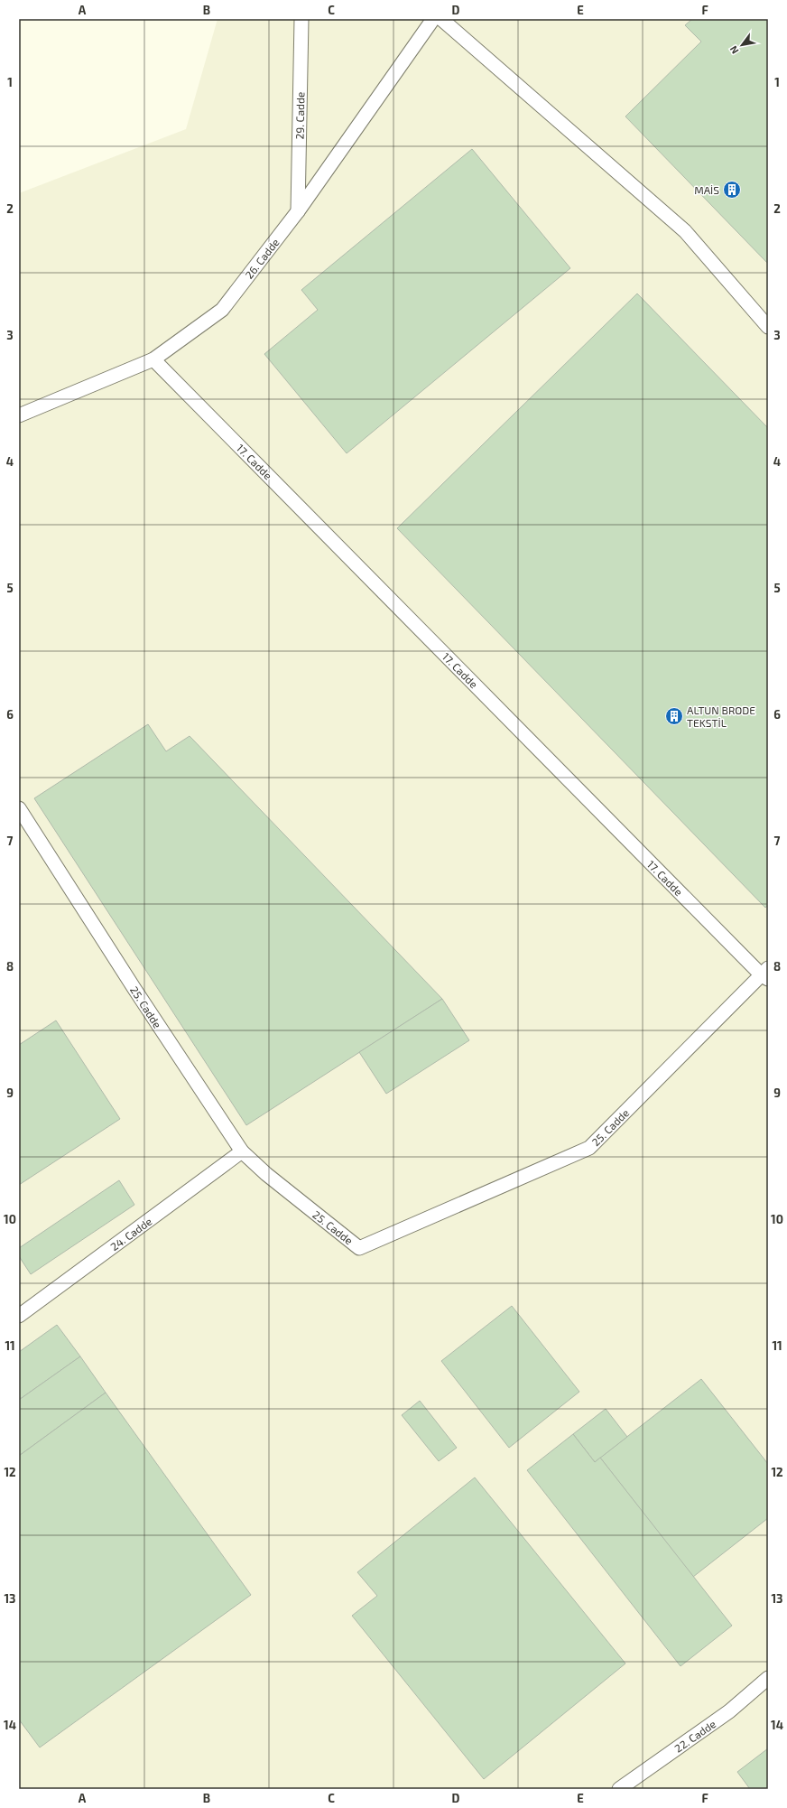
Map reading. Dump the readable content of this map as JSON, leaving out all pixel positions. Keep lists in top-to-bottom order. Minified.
{"streets":{"lane":["29. Cadde","26. Cadde","17. Cadde","25. Cadde","24. Cadde","22. Cadde"]},"crossings":[["29. Cadde","26. Cadde"],["26. Cadde","17. Cadde"],["17. Cadde","25. Cadde"],["25. Cadde","24. Cadde"]],"places":{"building":["MAİS","ALTUN BRODE TEKSTİL"]},"north":"bottom left","grid":{"columns":["A","B","C","D","E","F"],"rows":["1","2","3","4","5","6","7","8","9","10","11","12","13","14"]}}
